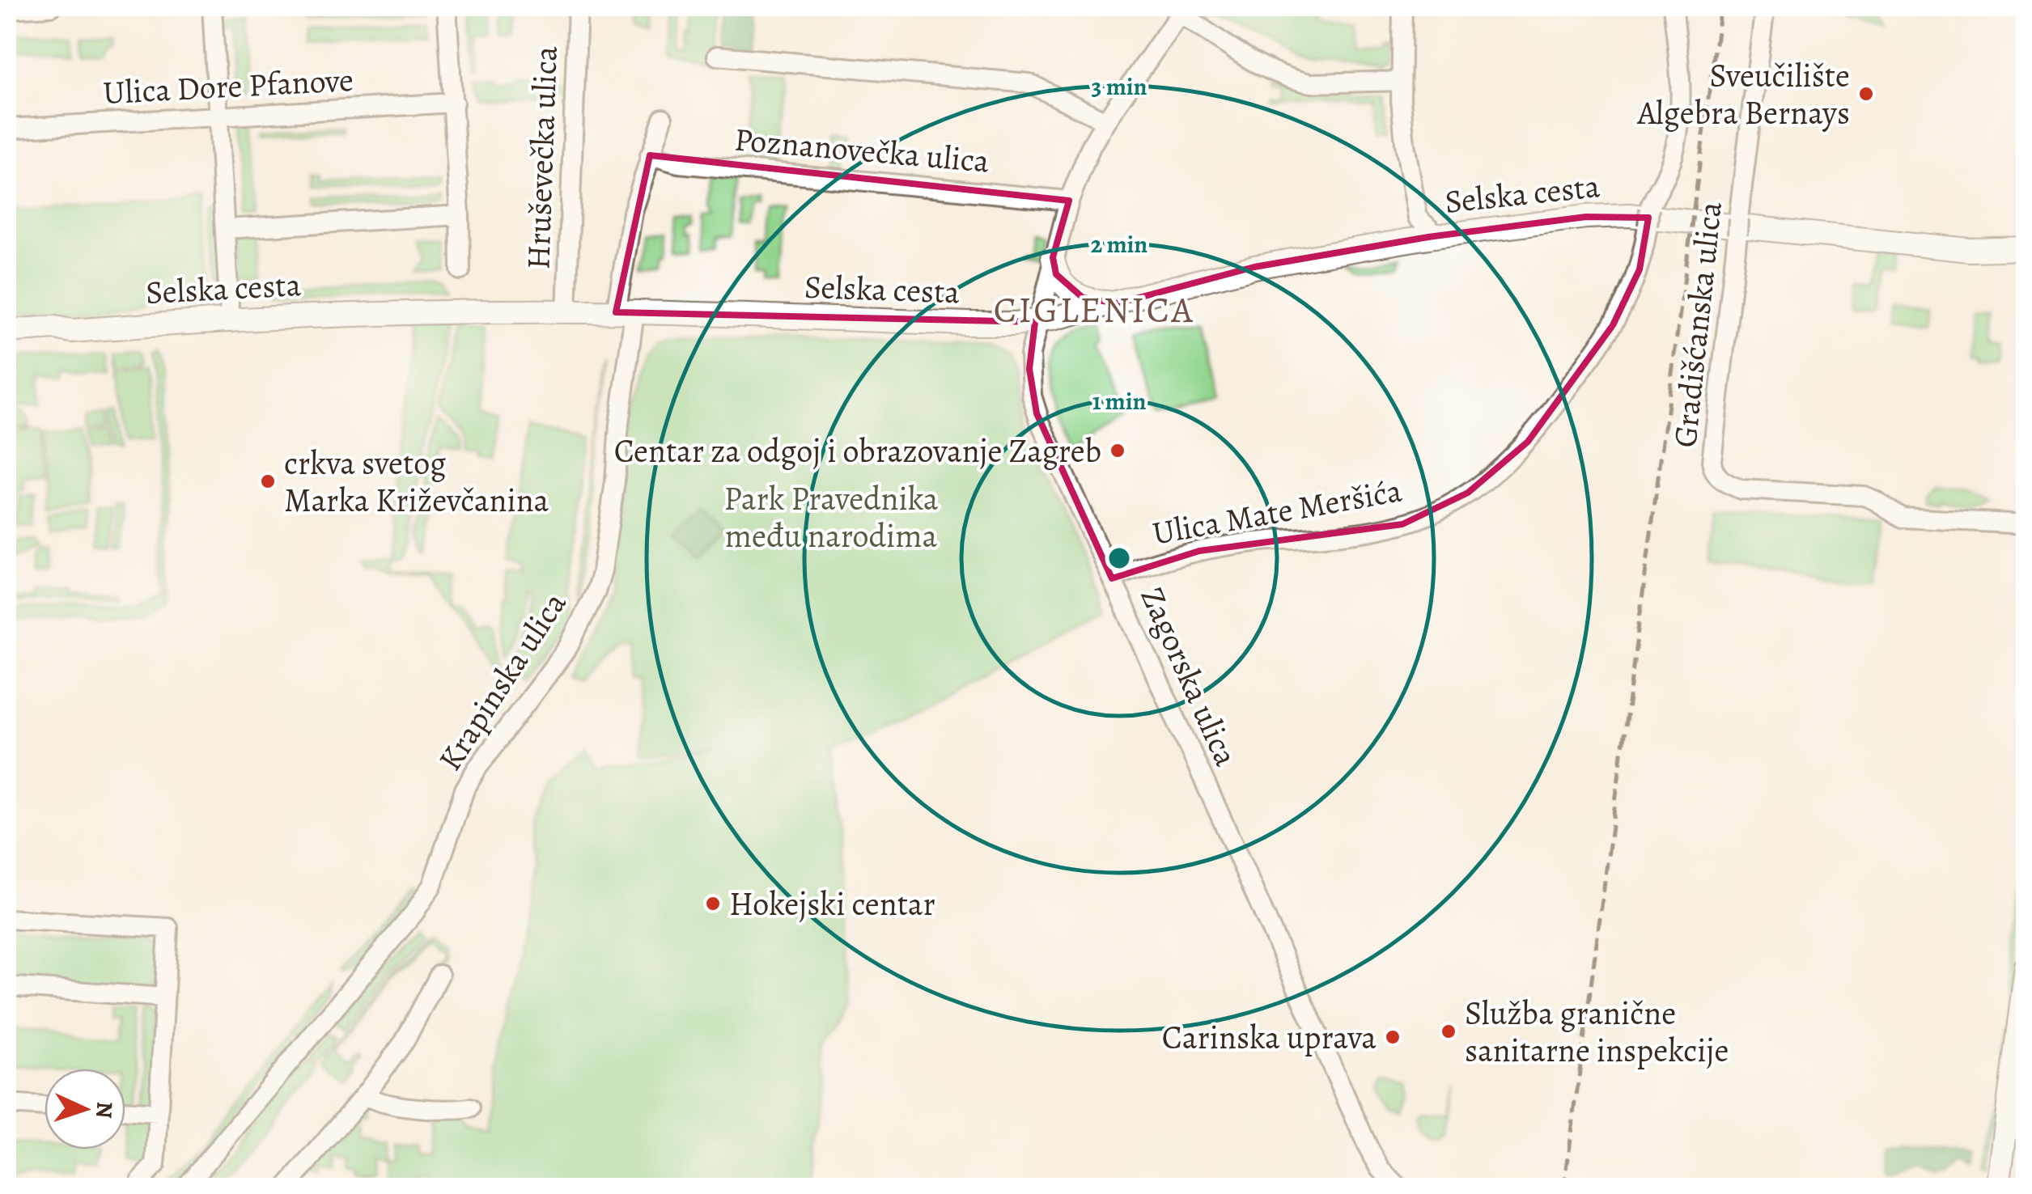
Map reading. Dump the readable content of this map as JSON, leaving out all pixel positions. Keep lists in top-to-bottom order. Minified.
{"streets":{"main road":["Selska cesta"],"street":["Ulica Dore Pfanove","Poznanovečka ulica","Hruševečka ulica","Gradišćanska ulica","Ulica Mate Meršića","Zagorska ulica","Krapinska ulica"]},"crossings":[["Poznanovečka ulica","Zagorska ulica"],["Poznanovečka ulica","Krapinska ulica"],["Hruševečka ulica","Selska cesta"],["Selska cesta","Zagorska ulica"],["Selska cesta","Krapinska ulica"],["Ulica Mate Meršića","Zagorska ulica"]],"districts":["CIGLENICA"],"parks":["Park Pravednika među narodima"],"places":["Sveučilište Algebra Bernays","Centar za odgoj i obrazovanje Zagreb","crkva svetog Marka Križevčanina","Hokejski centar","Služba granične sanitarne inspekcije","Carinska uprava"],"north":"right","rings":["3 min","2 min","1 min"]}
